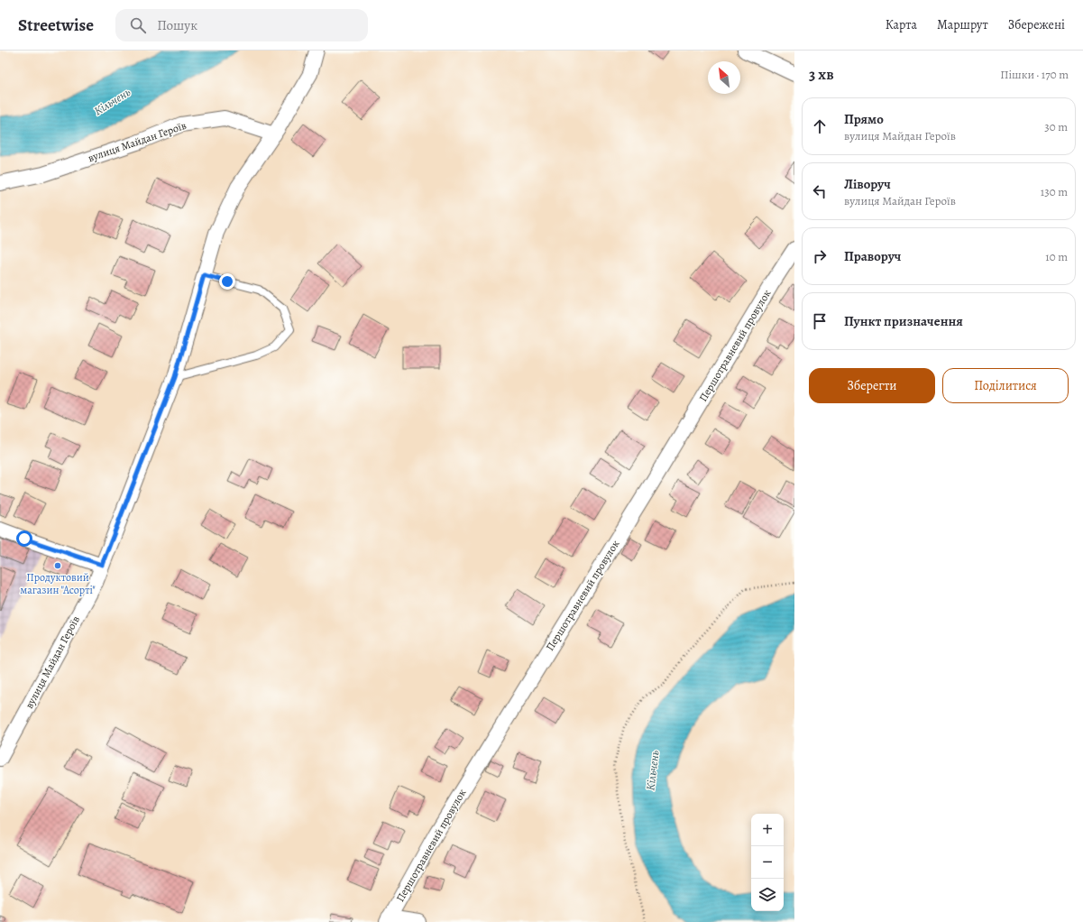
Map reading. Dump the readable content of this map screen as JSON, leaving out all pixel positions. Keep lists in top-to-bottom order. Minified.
{"streets":{"street":["вулиця Майдан Героїв","Першотравневий провулок"]},"water":["Кільчень"],"places":["Продуктовий магазин \"Асорті\""],"north":"top left","page":{"header":"Streetwise","search":"Пошук","nav":["Карта","Маршрут","Збережені"],"heading":["3 хв","Пішки · 170 m"],"list":[["Прямо","вулиця Майдан Героїв","30 m"],["Ліворуч","вулиця Майдан Героїв","130 m"],["Праворуч","10 m"],"Пункт призначення"],"buttons":["Зберегти","Поділитися"],"map_buttons":["+","−"]}}
